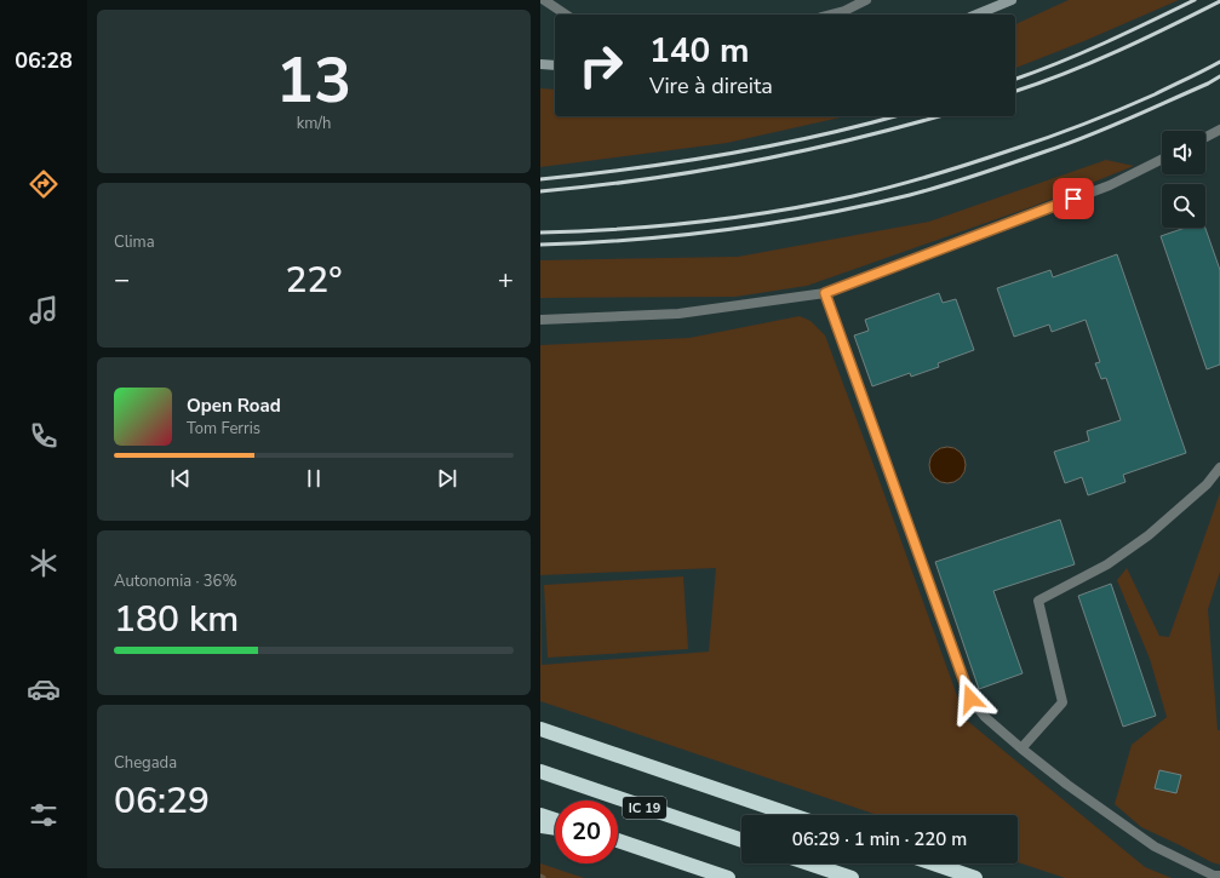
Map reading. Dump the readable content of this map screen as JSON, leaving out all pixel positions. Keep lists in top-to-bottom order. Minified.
{"streets":{"highway":["IC 19"]},"page":{"tabs":"06:28","tile":[["13","km/h"],"Clima",["Autonomia · 36%","180 km"],["Chegada","06:29"]],"turn":["140 m","Vire à direita"],"heat":["−","22°","+"],"song":["Open Road","Tom Ferris"],"limit":"20","trip":"06:29 · 1 min · 220 m"}}
